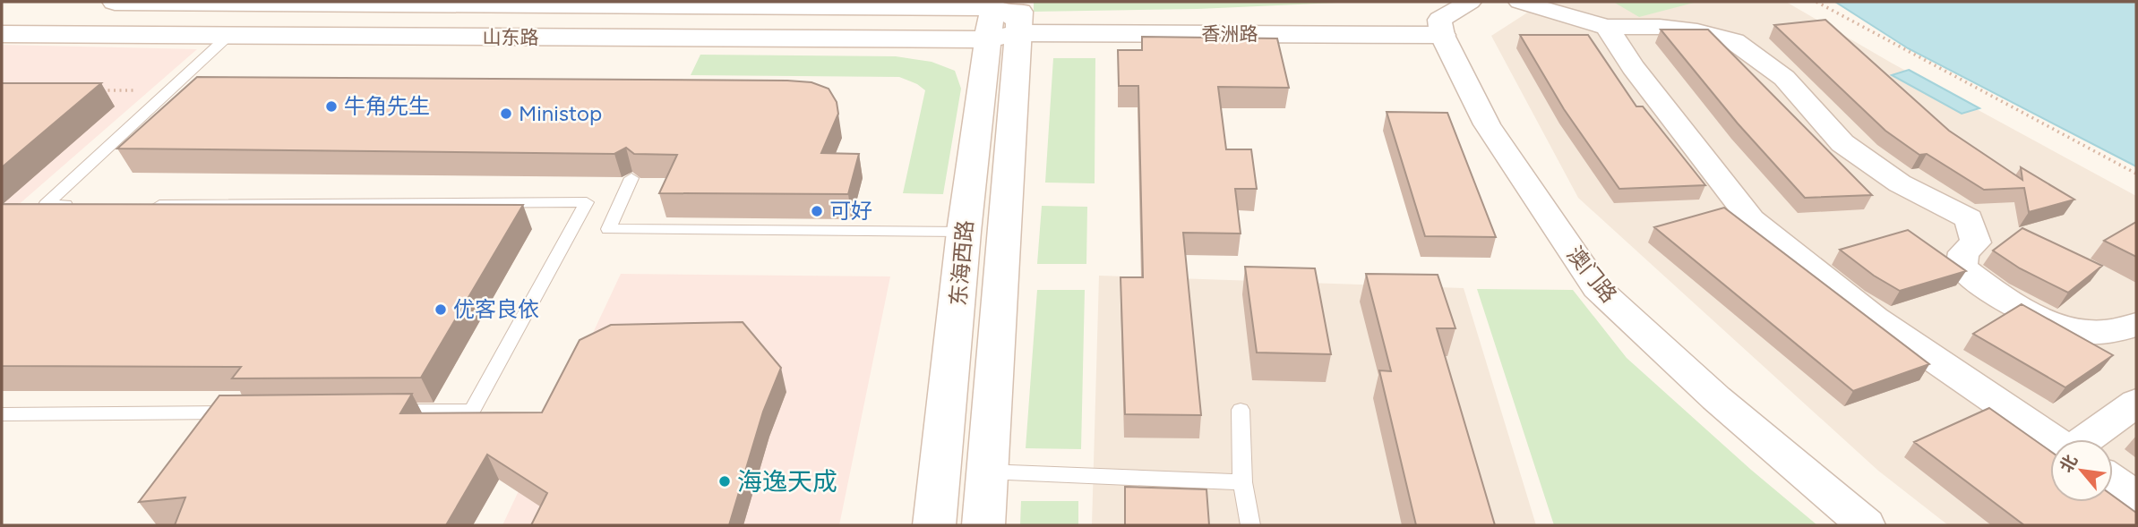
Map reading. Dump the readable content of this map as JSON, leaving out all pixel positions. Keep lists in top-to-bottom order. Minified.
{"streets":{"main road":["香洲路","山东路","东海西路"],"street":["澳门路"]},"crossings":[["香洲路","山东路"],["香洲路","东海西路"],["香洲路","澳门路"],["山东路","东海西路"]],"places":["牛角先生","Ministop","可好","优客良依","海逸天成"],"north":"top left"}
